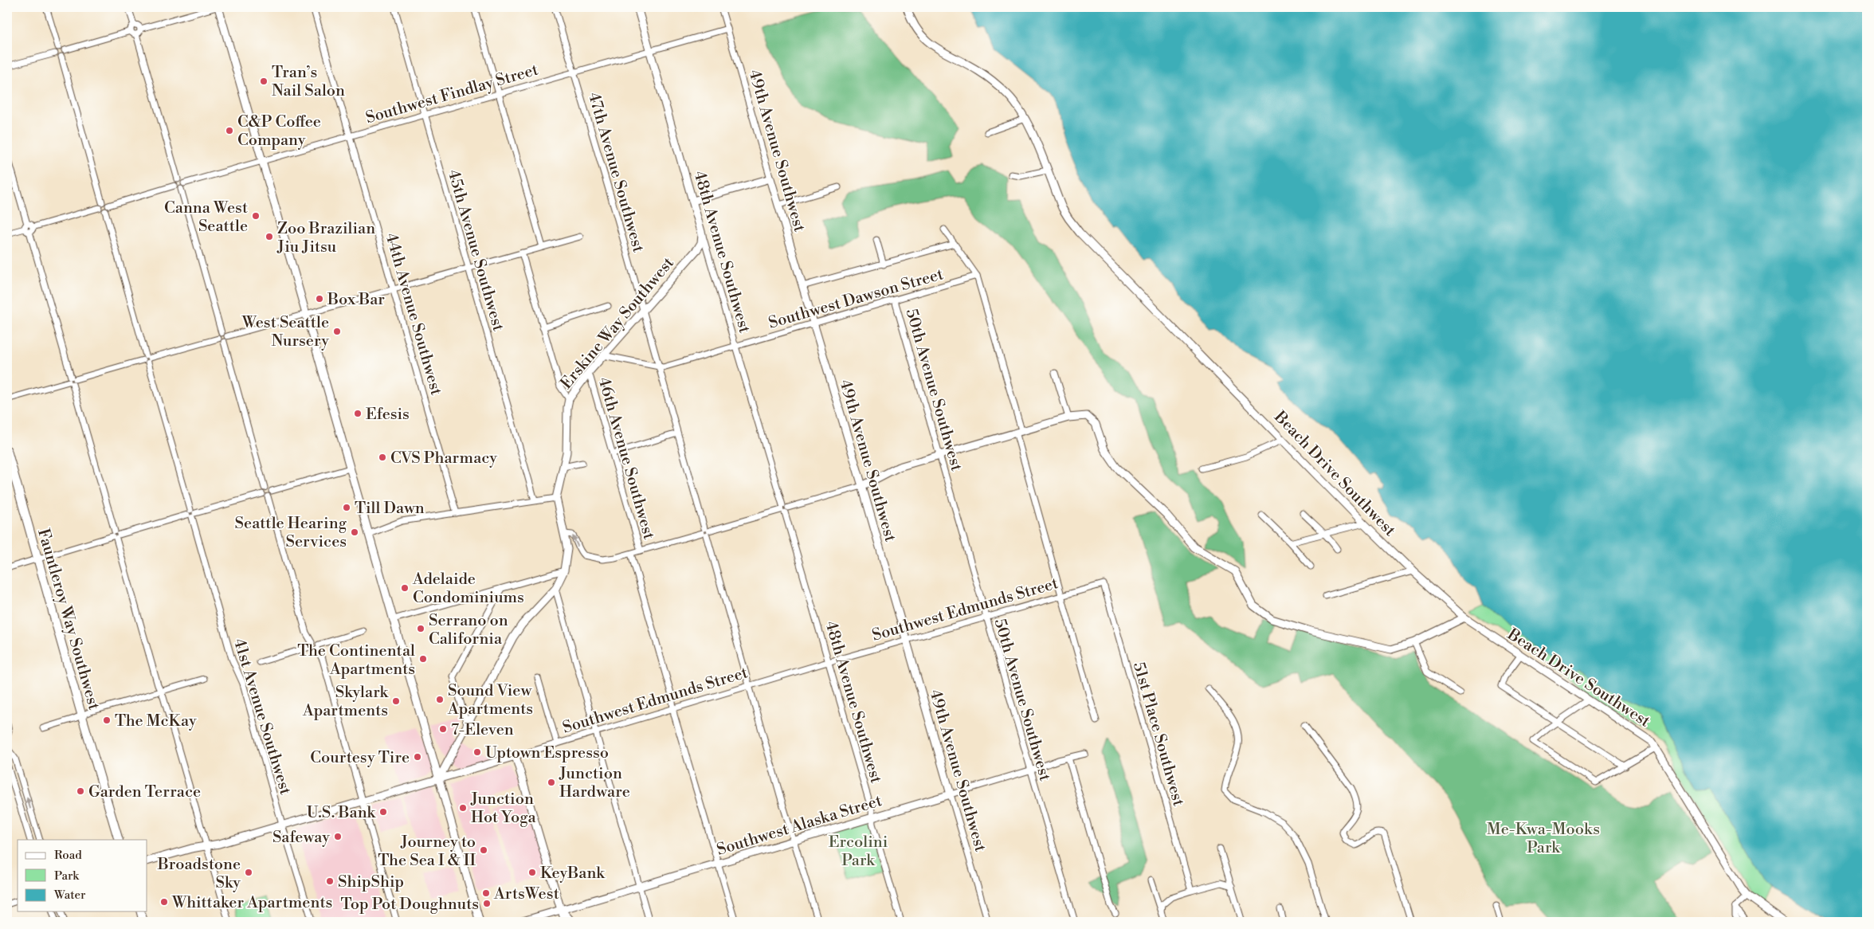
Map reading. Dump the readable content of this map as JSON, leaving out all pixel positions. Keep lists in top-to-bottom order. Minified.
{"streets":{"main road":["Fauntleroy Way Southwest"],"street":["Southwest Findlay Street","49th Avenue Southwest","47th Avenue Southwest","45th Avenue Southwest","48th Avenue Southwest","Southwest Dawson Street","44th Avenue Southwest","Erskine Way Southwest","50th Avenue Southwest","46th Avenue Southwest","Beach Drive Southwest","Southwest Edmunds Street","41st Avenue Southwest","51st Place Southwest","Southwest Alaska Street"]},"crossings":[["Southwest Findlay Street","49th Avenue Southwest"],["Southwest Findlay Street","47th Avenue Southwest"],["Southwest Findlay Street","45th Avenue Southwest"],["Southwest Findlay Street","48th Avenue Southwest"],["Southwest Findlay Street","44th Avenue Southwest"],["49th Avenue Southwest","Southwest Dawson Street"],["49th Avenue Southwest","Southwest Edmunds Street"],["49th Avenue Southwest","Southwest Alaska Street"],["47th Avenue Southwest","Southwest Dawson Street"],["47th Avenue Southwest","Erskine Way Southwest"],["47th Avenue Southwest","Southwest Edmunds Street"],["47th Avenue Southwest","Southwest Alaska Street"],["48th Avenue Southwest","Southwest Dawson Street"],["48th Avenue Southwest","Erskine Way Southwest"],["48th Avenue Southwest","Southwest Edmunds Street"],["48th Avenue Southwest","Southwest Alaska Street"],["Southwest Dawson Street","Erskine Way Southwest"],["Southwest Dawson Street","50th Avenue Southwest"],["Erskine Way Southwest","46th Avenue Southwest"],["Erskine Way Southwest","Southwest Edmunds Street"],["50th Avenue Southwest","Southwest Edmunds Street"],["50th Avenue Southwest","Southwest Alaska Street"],["46th Avenue Southwest","Southwest Edmunds Street"],["46th Avenue Southwest","Southwest Alaska Street"],["Southwest Edmunds Street","41st Avenue Southwest"],["Southwest Edmunds Street","51st Place Southwest"]],"parks":["Me-Kwa-Mooks Park","Ercolini Park"],"places":["Tran’s Nail Salon","C&P Coffee Company","Canna West Seattle","Zoo Brazilian Jiu Jitsu","Box Bar","West Seattle Nursery","Efesis","CVS Pharmacy","Till Dawn","Seattle Hearing Services","Adelaide Condominiums","Serrano on California","The Continental Apartments","Sound View Apartments","Skylark Apartments","The McKay","7-Eleven","Uptown Espresso","Courtesy Tire","Junction Hardware","Garden Terrace","Junction Hot Yoga","U.S. Bank","Safeway","Journey to The Sea I & II","Broadstone Sky","KeyBank","ShipShip","ArtsWest","Whittaker Apartments","Top Pot Doughnuts"],"legend":["Road","Park","Water"]}
